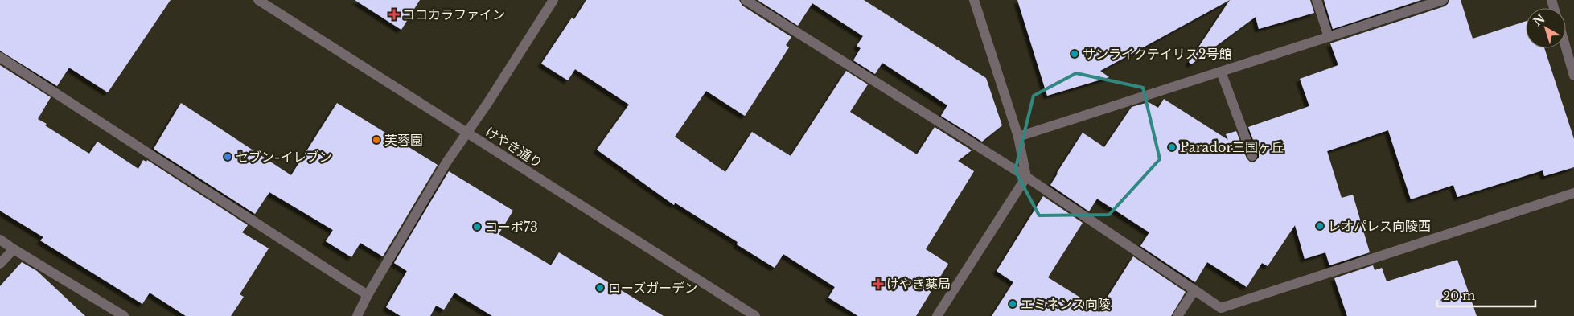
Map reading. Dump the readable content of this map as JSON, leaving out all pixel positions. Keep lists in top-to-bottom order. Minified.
{"streets":{"street":["けやき通り"]},"places":{"health":["ココカラファイン","けやき薬局"],"other":["サンライクテイリス2号館","芙蓉園","Parador三国ヶ丘","セブン-イレブン","レオパレス向陵西","コーポ73","ローズガーデン","エミネンス向陵"]},"scale_bar":"20 m","north":"top left"}
